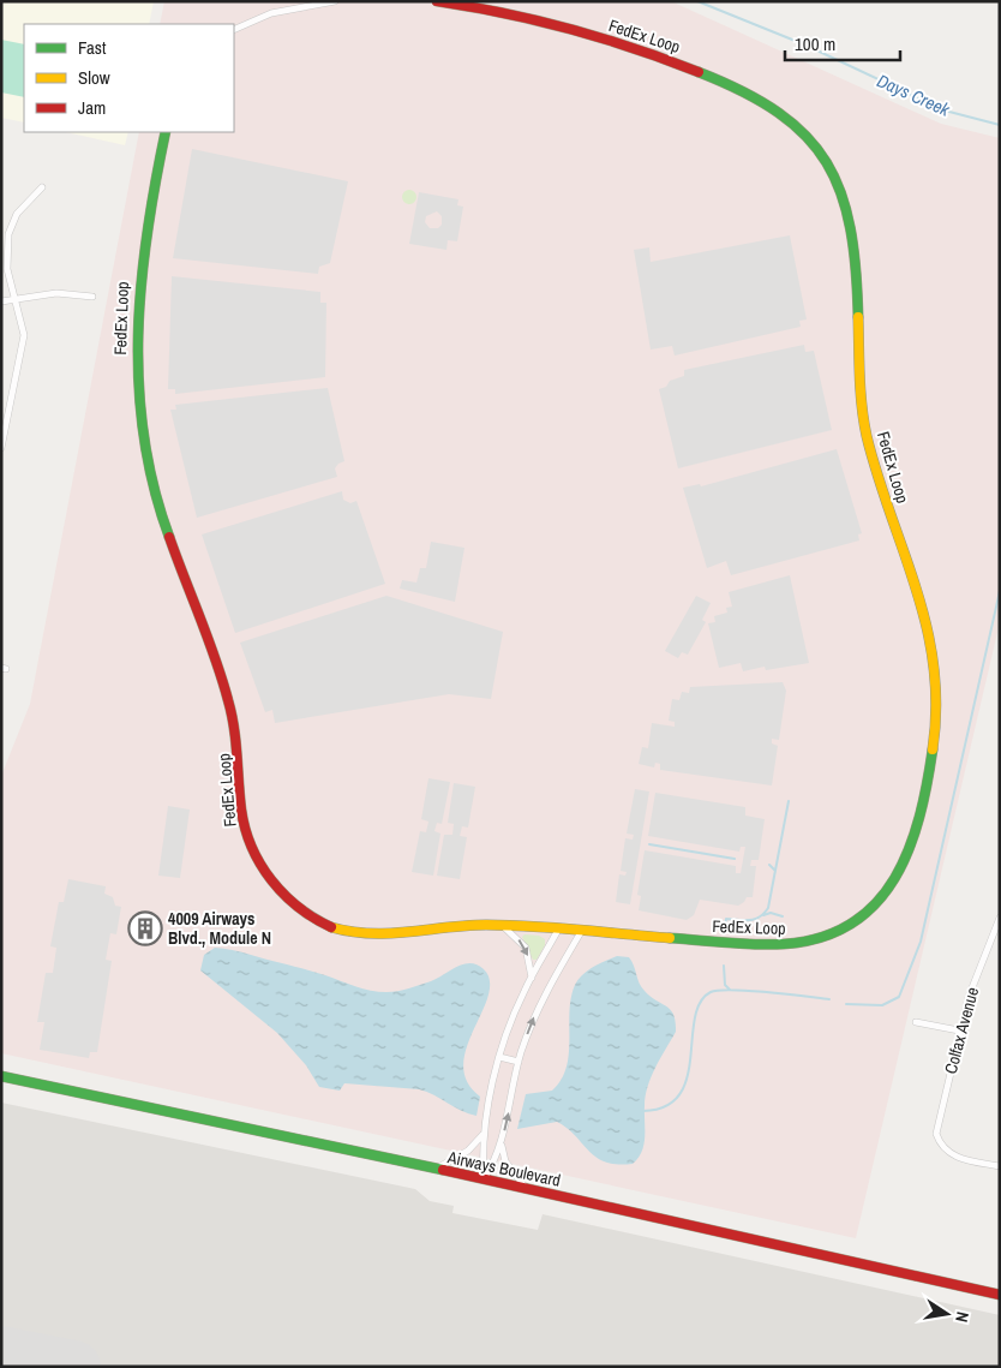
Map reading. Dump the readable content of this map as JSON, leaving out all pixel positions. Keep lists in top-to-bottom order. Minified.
{"streets":{"street":["FedEx Loop","Colfax Avenue","Airways Boulevard"]},"water":["Days Creek"],"places":{"building":["4009 Airways Blvd., Module N"]},"legend":["Fast","Slow","Jam"],"scale_bar":"100 m","north":"right"}
